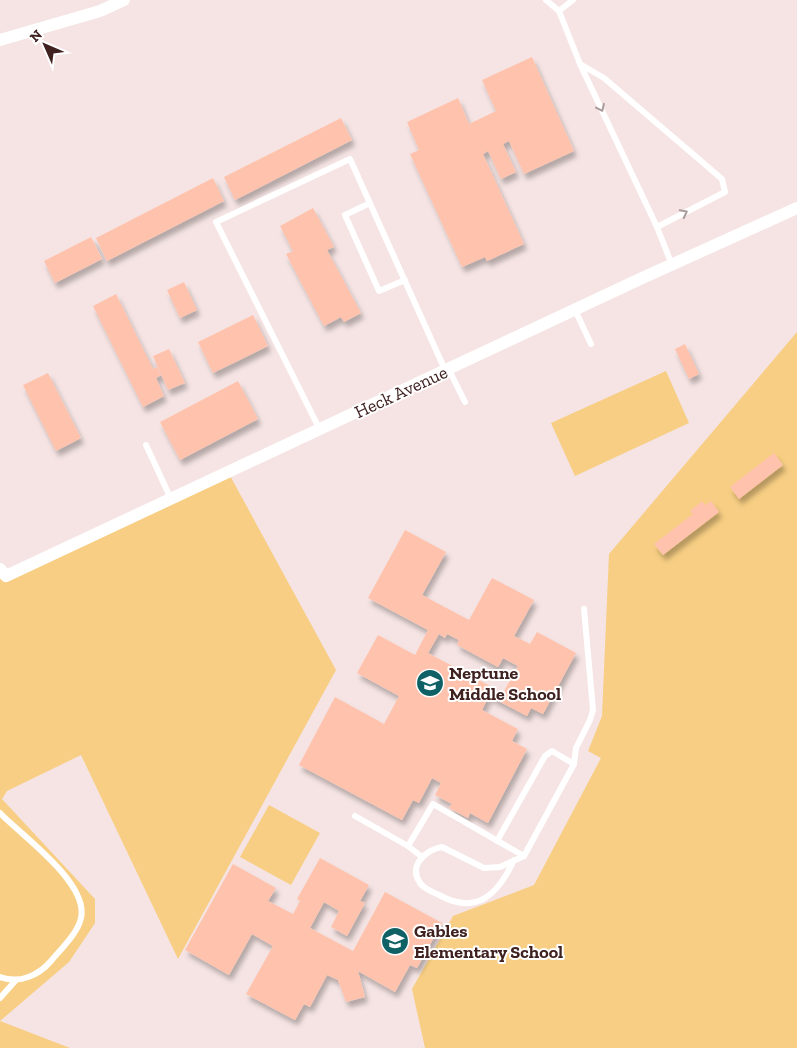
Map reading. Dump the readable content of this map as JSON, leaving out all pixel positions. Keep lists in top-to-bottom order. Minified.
{"streets":{"street":["Heck Avenue"]},"places":{"school or university":["Neptune Middle School","Gables Elementary School"]},"north":"top left"}
